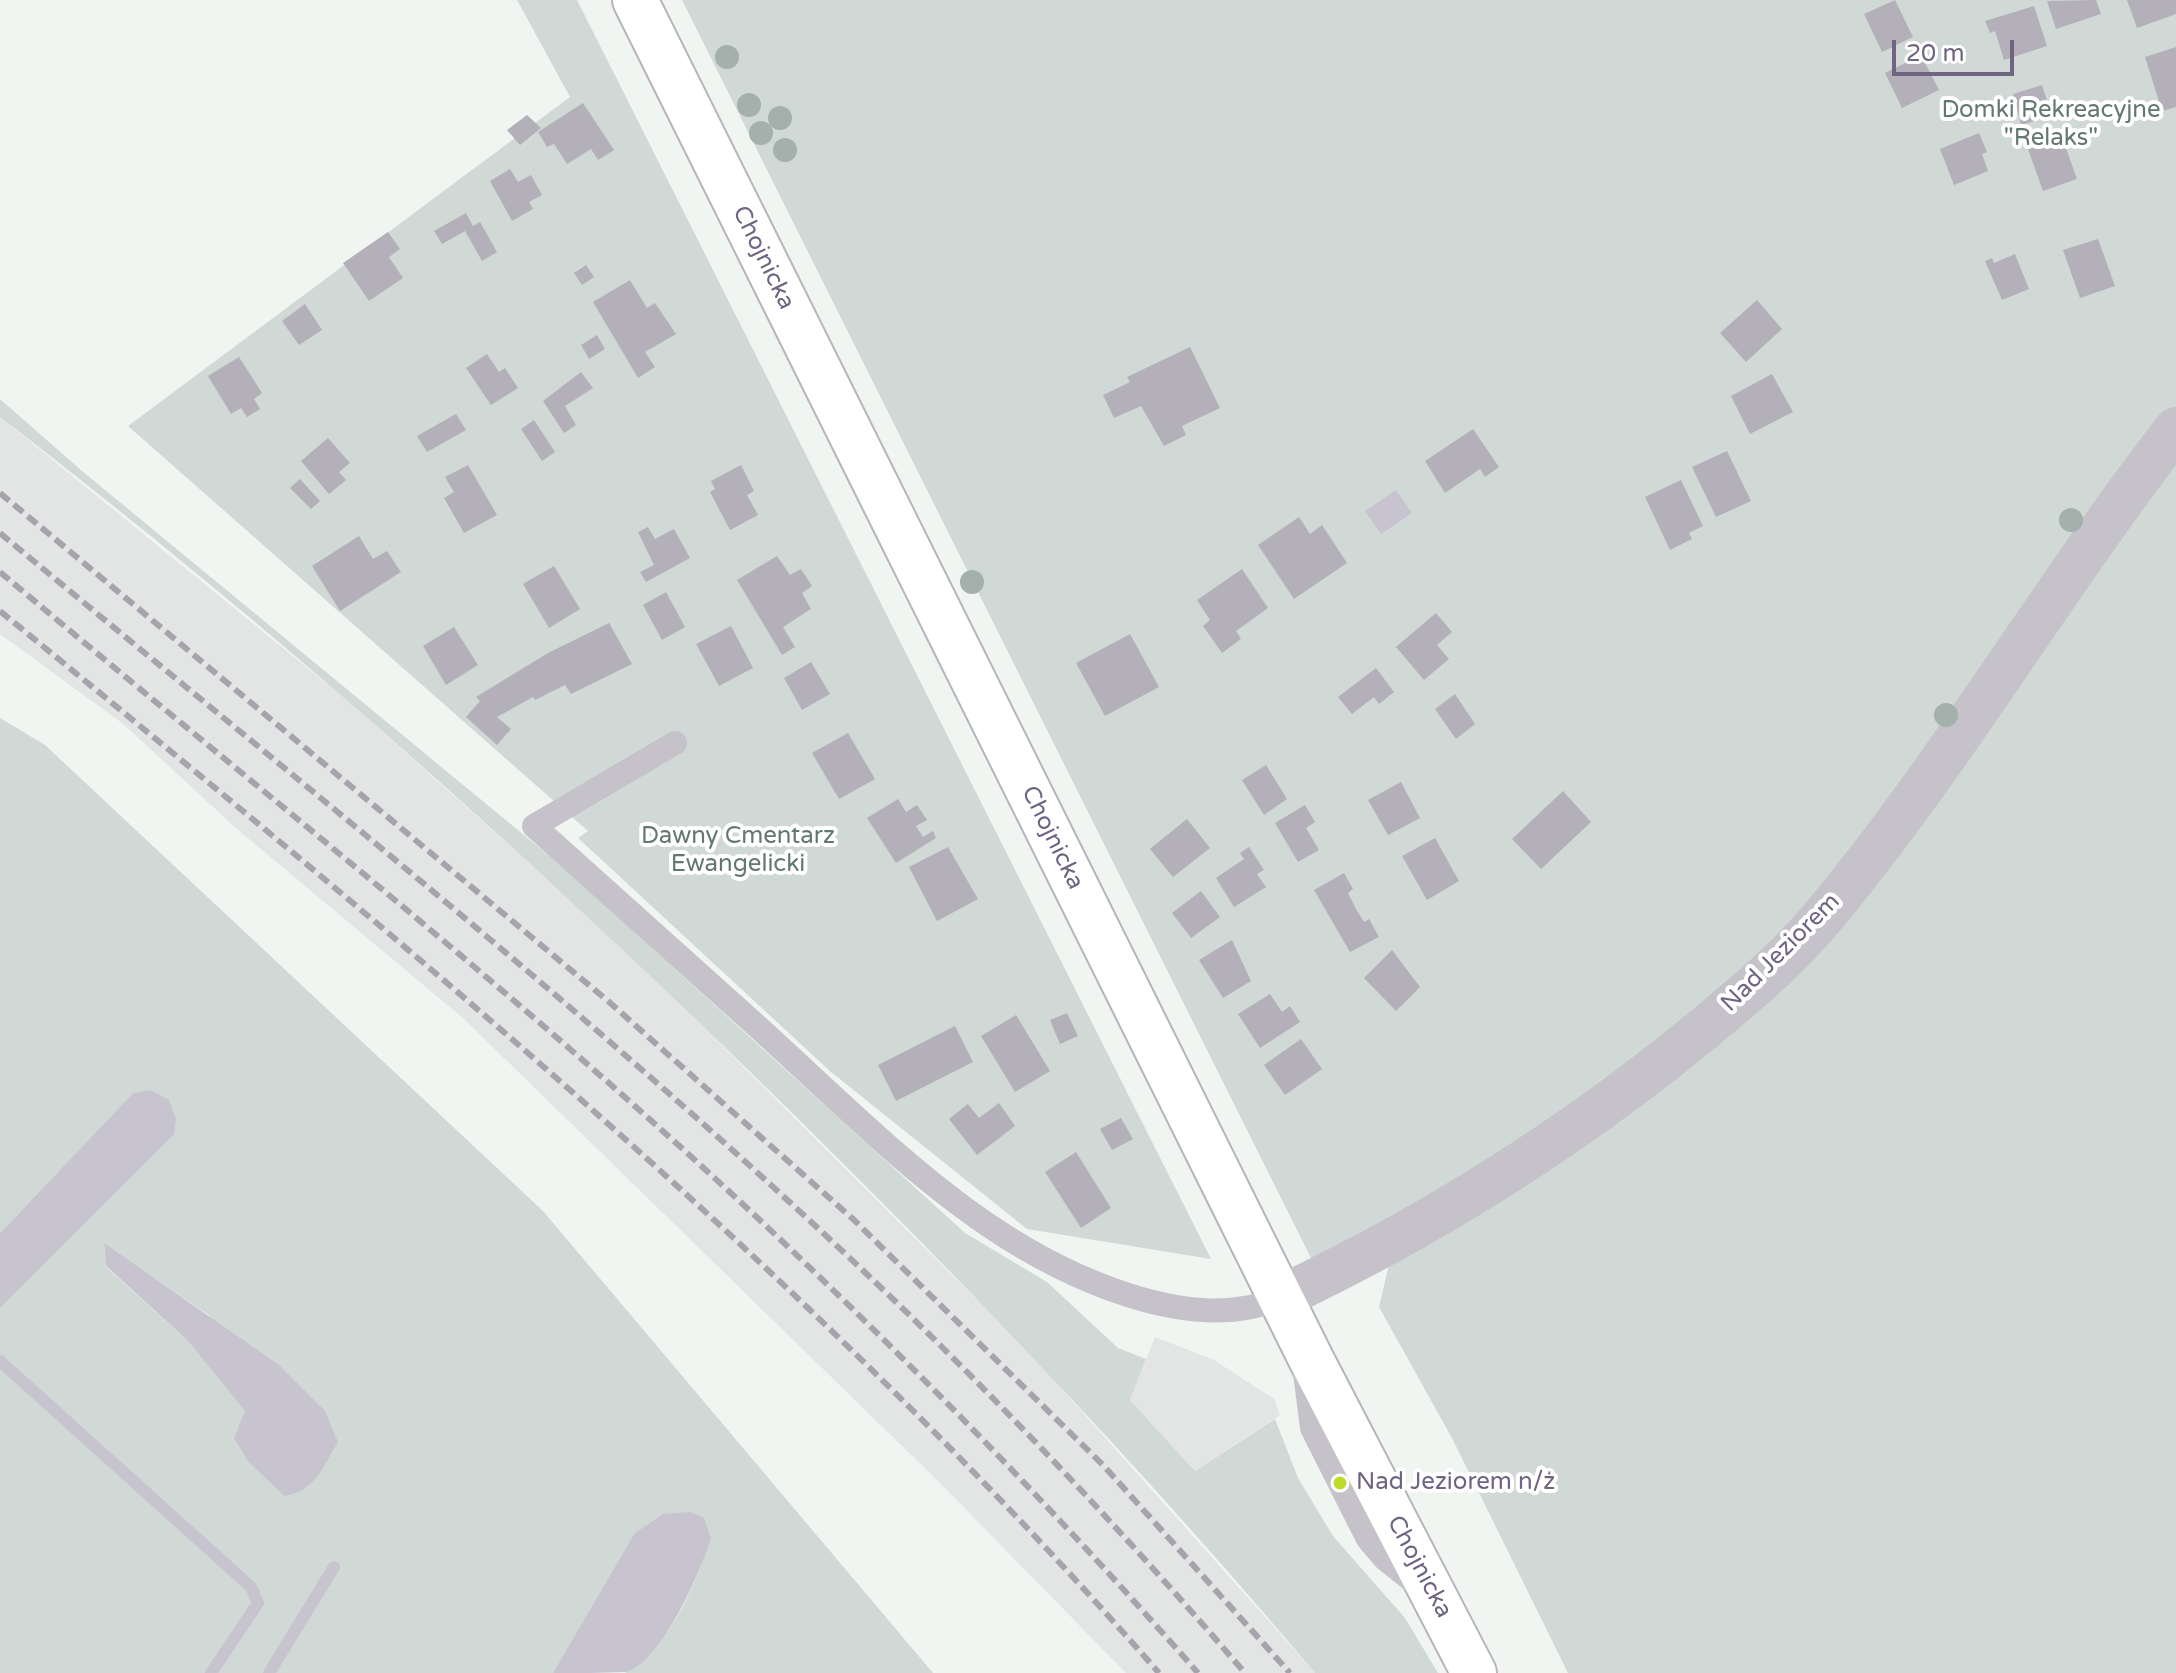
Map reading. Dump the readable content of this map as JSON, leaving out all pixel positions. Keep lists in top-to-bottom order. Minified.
{"streets":{"street":["Chojnicka","Nad Jeziorem"]},"crossings":[["Chojnicka","Nad Jeziorem"]],"parks":["Domki Rekreacyjne \"Relaks\"","Dawny Cmentarz Ewangelicki"],"places":["Nad Jeziorem n/ż"],"scale_bar":"20 m"}
